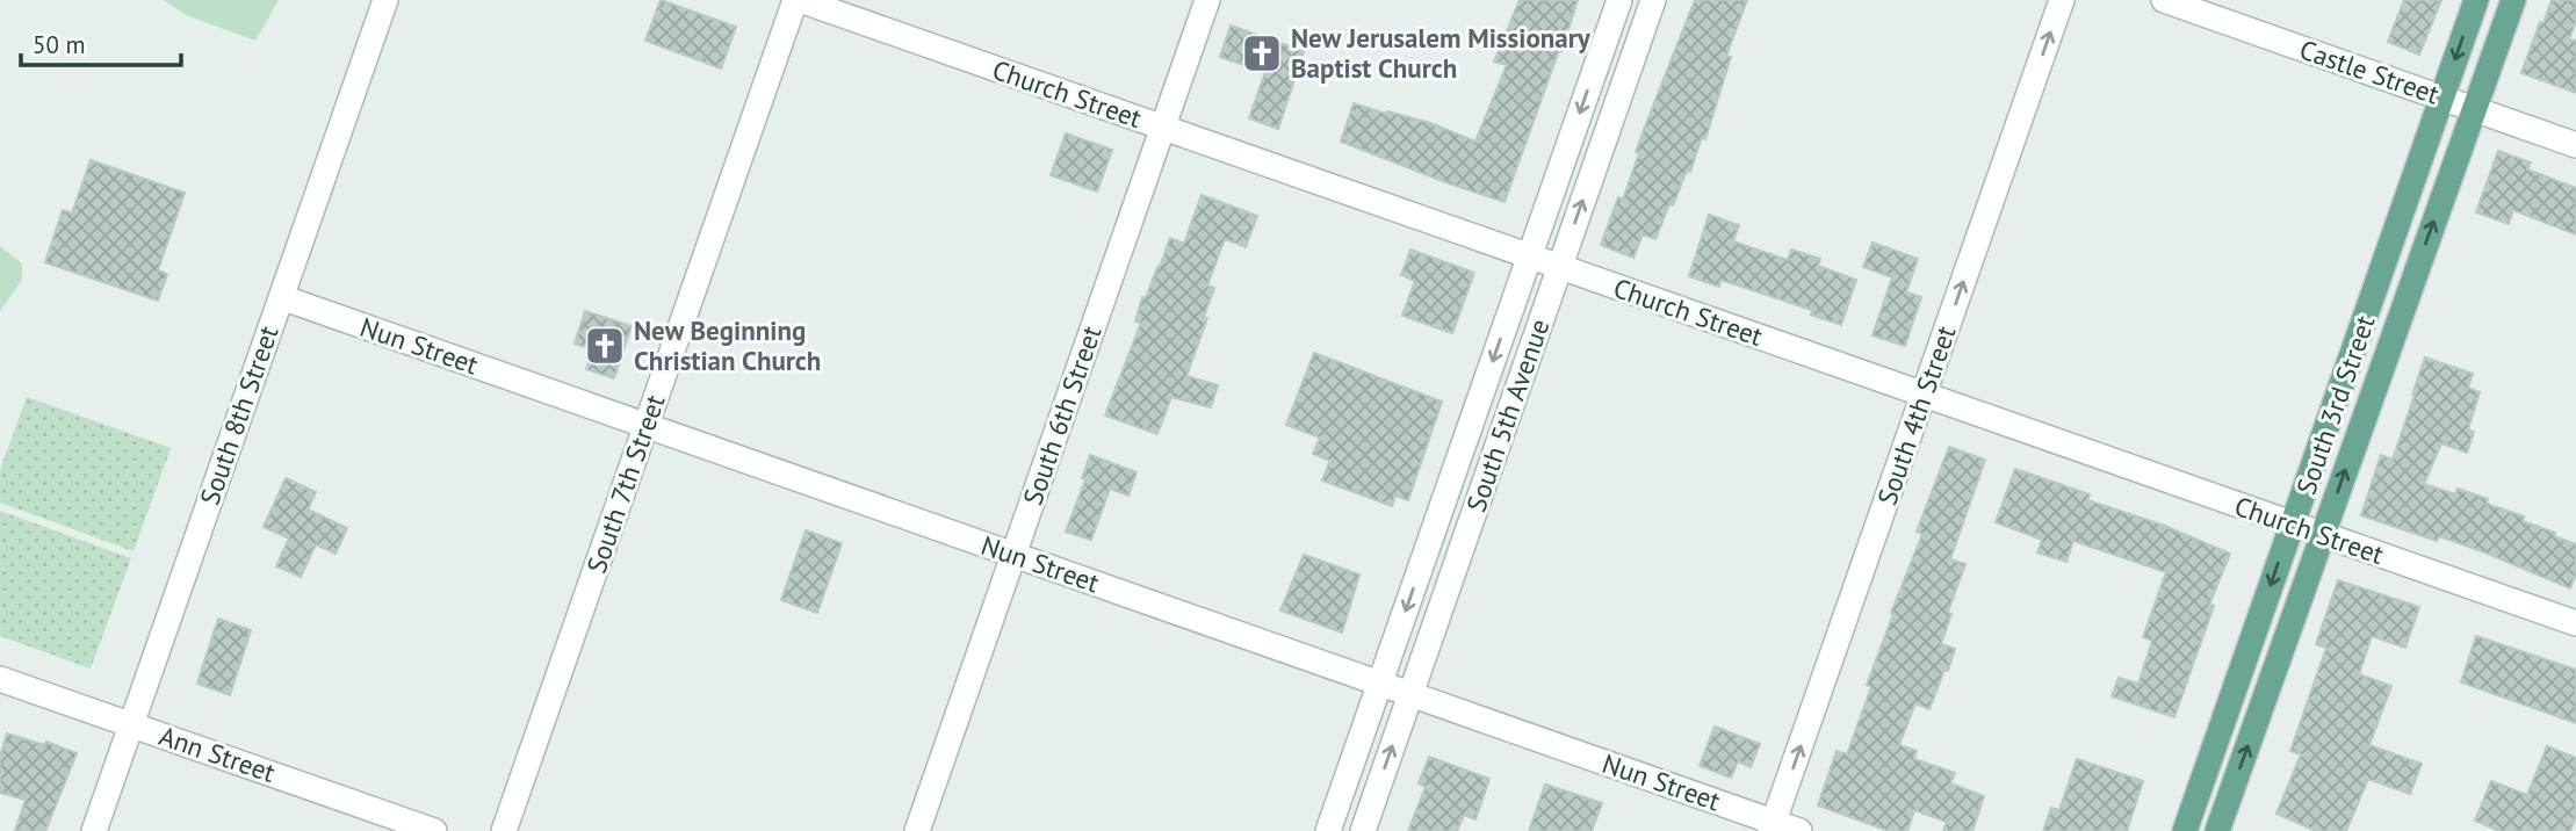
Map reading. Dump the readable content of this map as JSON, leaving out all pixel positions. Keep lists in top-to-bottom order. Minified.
{"streets":{"main road":["South 3rd Street"],"street":["Castle Street","Church Street","Nun Street","South 8th Street","South 6th Street","South 5th Avenue","South 4th Street","South 7th Street","Ann Street"]},"crossings":[["Castle Street","South 3rd Street"],["Church Street","South 3rd Street"],["Church Street","South 6th Street"],["Church Street","South 5th Avenue"],["Church Street","South 4th Street"],["Church Street","South 7th Street"],["Nun Street","South 8th Street"],["Nun Street","South 6th Street"],["Nun Street","South 5th Avenue"],["Nun Street","South 4th Street"],["Nun Street","South 7th Street"],["South 8th Street","Ann Street"]],"one_way":["South 4th Street"],"places":{"church":["New Jerusalem Missionary Baptist Church","New Beginning Christian Church"]},"scale_bar":"50 m"}
